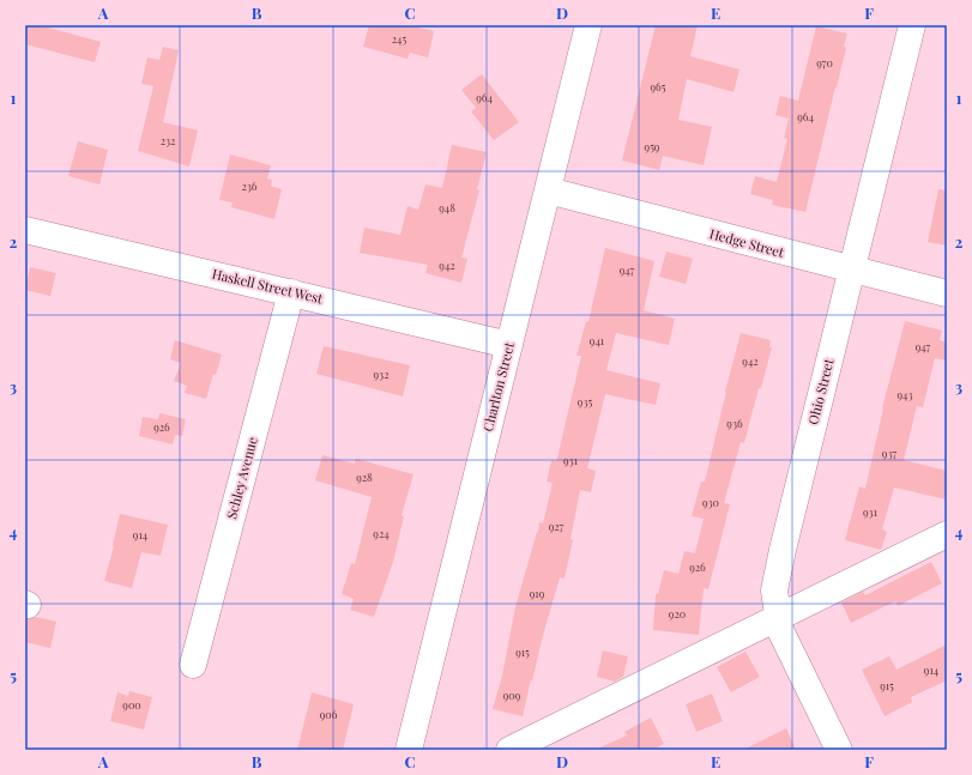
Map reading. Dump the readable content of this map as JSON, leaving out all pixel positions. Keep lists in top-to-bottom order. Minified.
{"streets":{"street":["Hedge Street","Haskell Street West","Charlton Street","Ohio Street","Schley Avenue"]},"crossings":[["Hedge Street","Charlton Street"],["Hedge Street","Ohio Street"],["Haskell Street West","Charlton Street"],["Haskell Street West","Schley Avenue"]],"house_numbers":["245","970","965","964","964","232","959","236","948","942","947","941","947","942","932","943","935","936","926","937","931","928","930","931","927","924","914","926","919","920","915","914","915","909","900","906"],"grid":{"columns":["A","B","C","D","E","F"],"rows":["1","2","3","4","5"]}}
